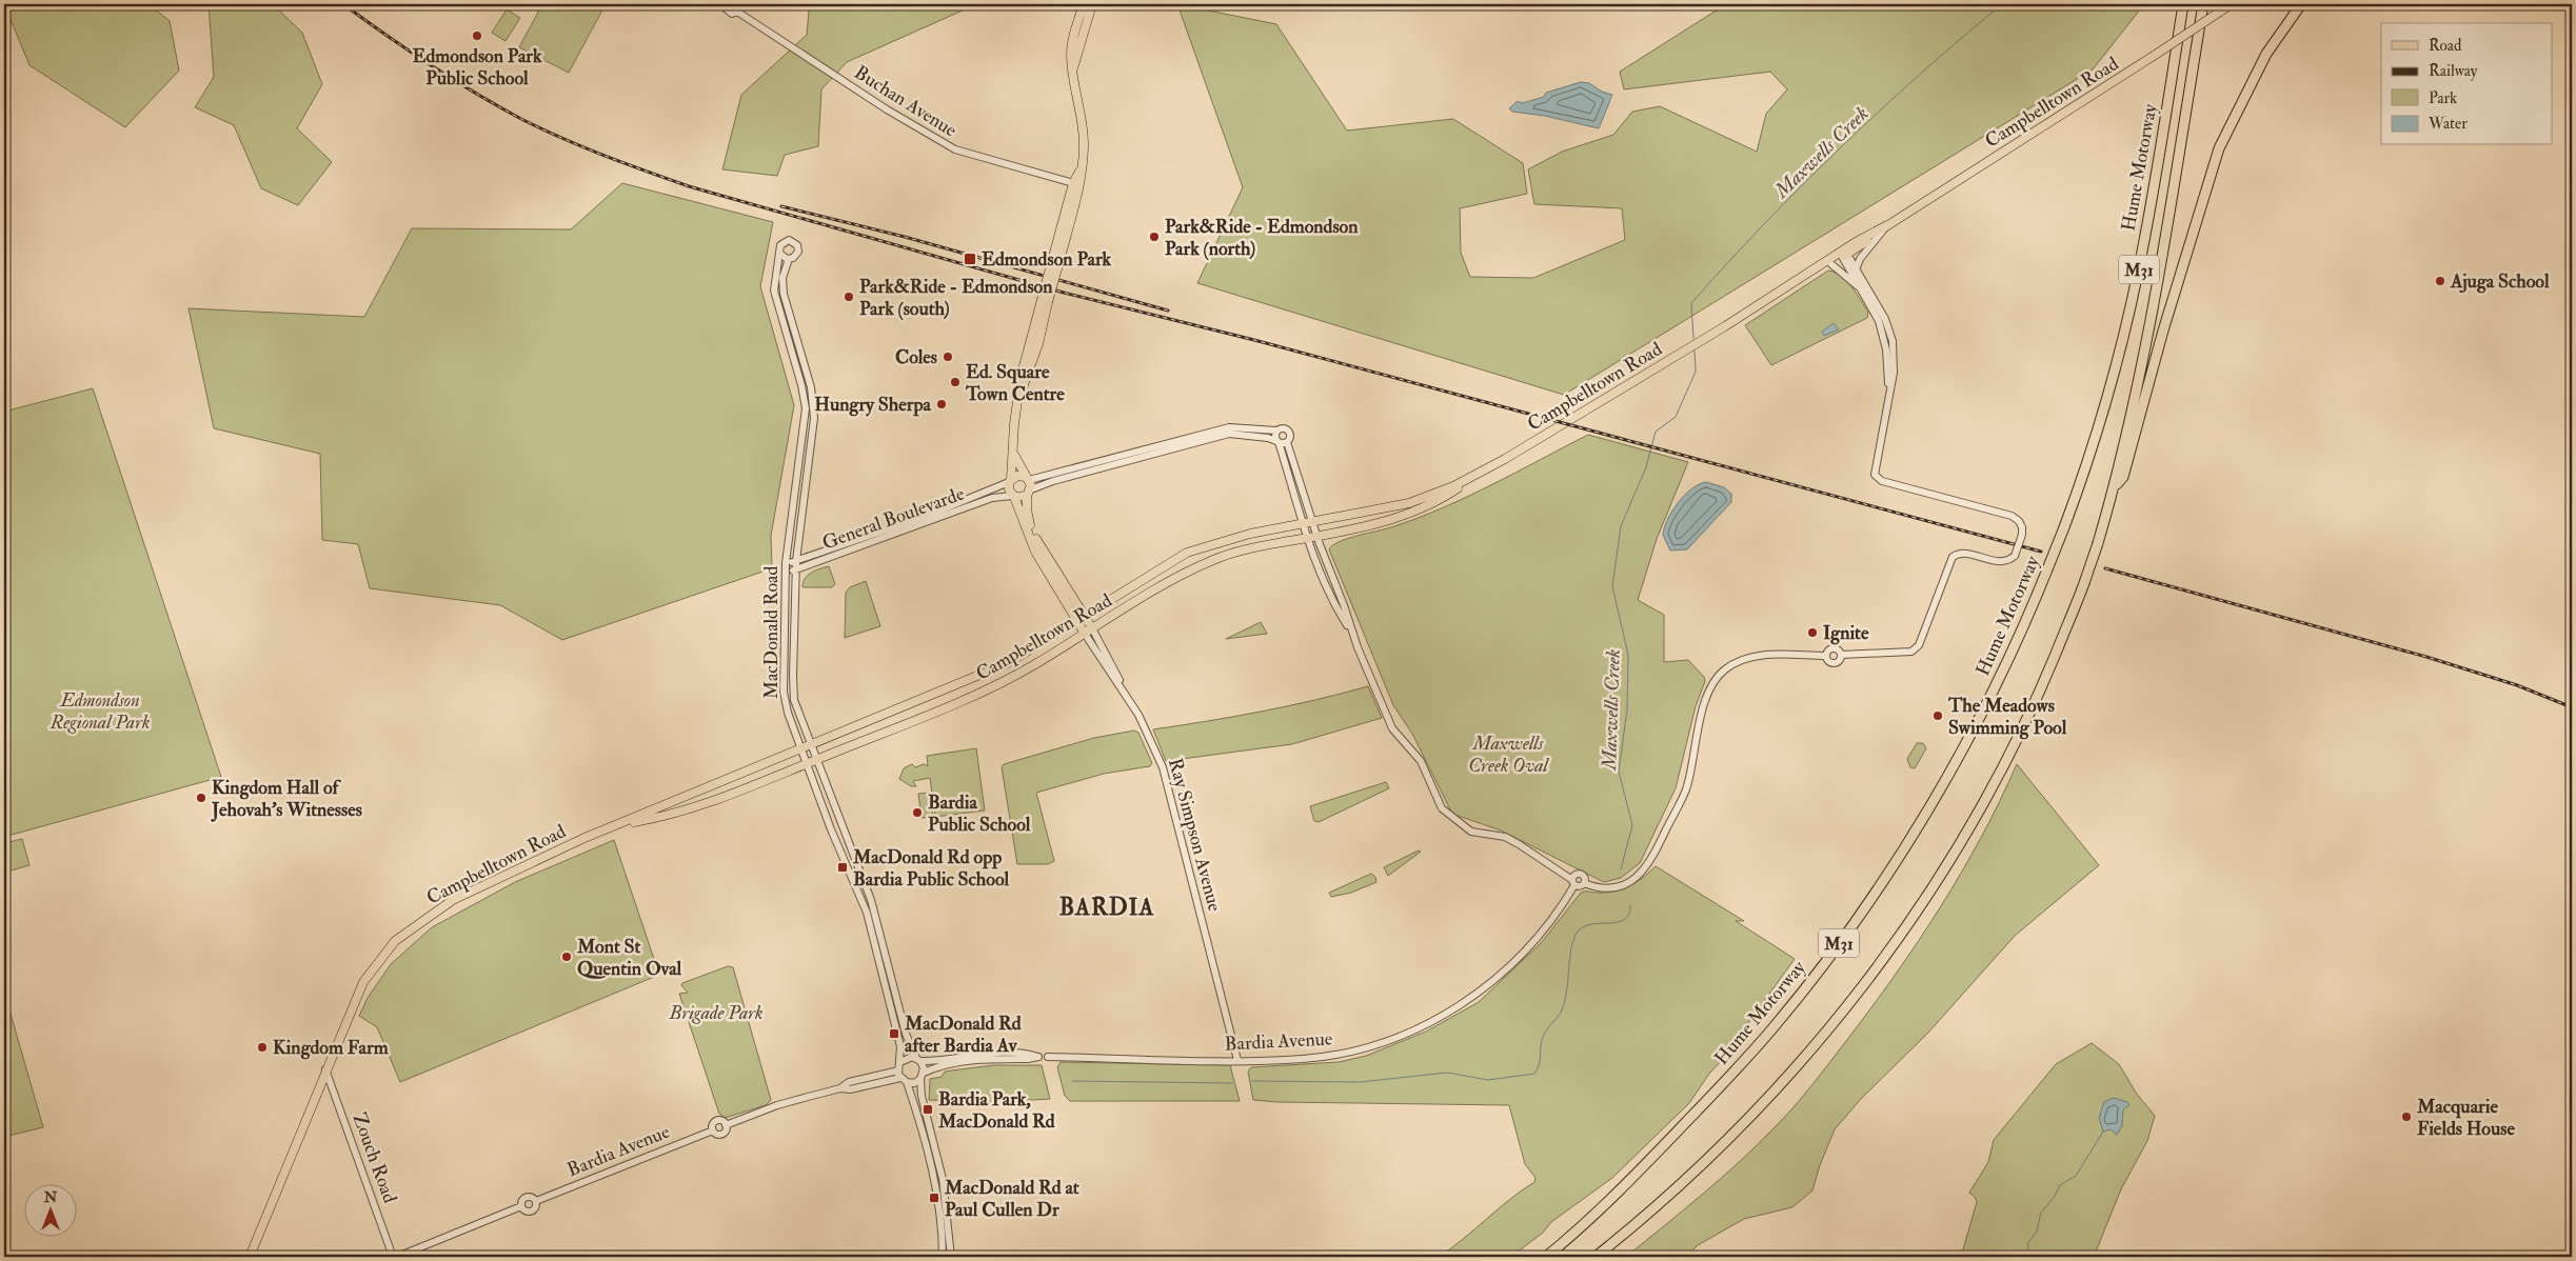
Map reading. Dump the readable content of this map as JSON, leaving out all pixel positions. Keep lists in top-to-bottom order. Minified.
{"streets":{"highway":["Hume Motorway","M31"],"main road":["Campbelltown Road"],"street":["Buchan Avenue","General Boulevarde","MacDonald Road","Ray Simpson Avenue","Bardia Avenue","Zouch Road"]},"crossings":[["Campbelltown Road","MacDonald Road"],["Campbelltown Road","Ray Simpson Avenue"],["Campbelltown Road","Zouch Road"],["General Boulevarde","MacDonald Road"],["Ray Simpson Avenue","Bardia Avenue"]],"districts":["BARDIA"],"water":["Maxwells Creek"],"parks":["Edmondson Regional Park","Maxwells Creek Oval","Brigade Park"],"places":{"other":["Edmondson Park Public School","Park&Ride - Edmondson Park (north)","Ajuga School","Park&Ride - Edmondson Park (south)","Coles","Ed. Square Town Centre","Hungry Sherpa","Ignite","The Meadows Swimming Pool","Kingdom Hall of Jehovah's Witnesses","Bardia Public School","Mont St Quentin Oval","Kingdom Farm","Macquarie Fields House"],"transit":["Edmondson Park","MacDonald Rd opp Bardia Public School","MacDonald Rd after Bardia Av","Bardia Park, MacDonald Rd","MacDonald Rd at Paul Cullen Dr"]},"legend":["Road","Railway","Park","Water"],"north":"top"}
